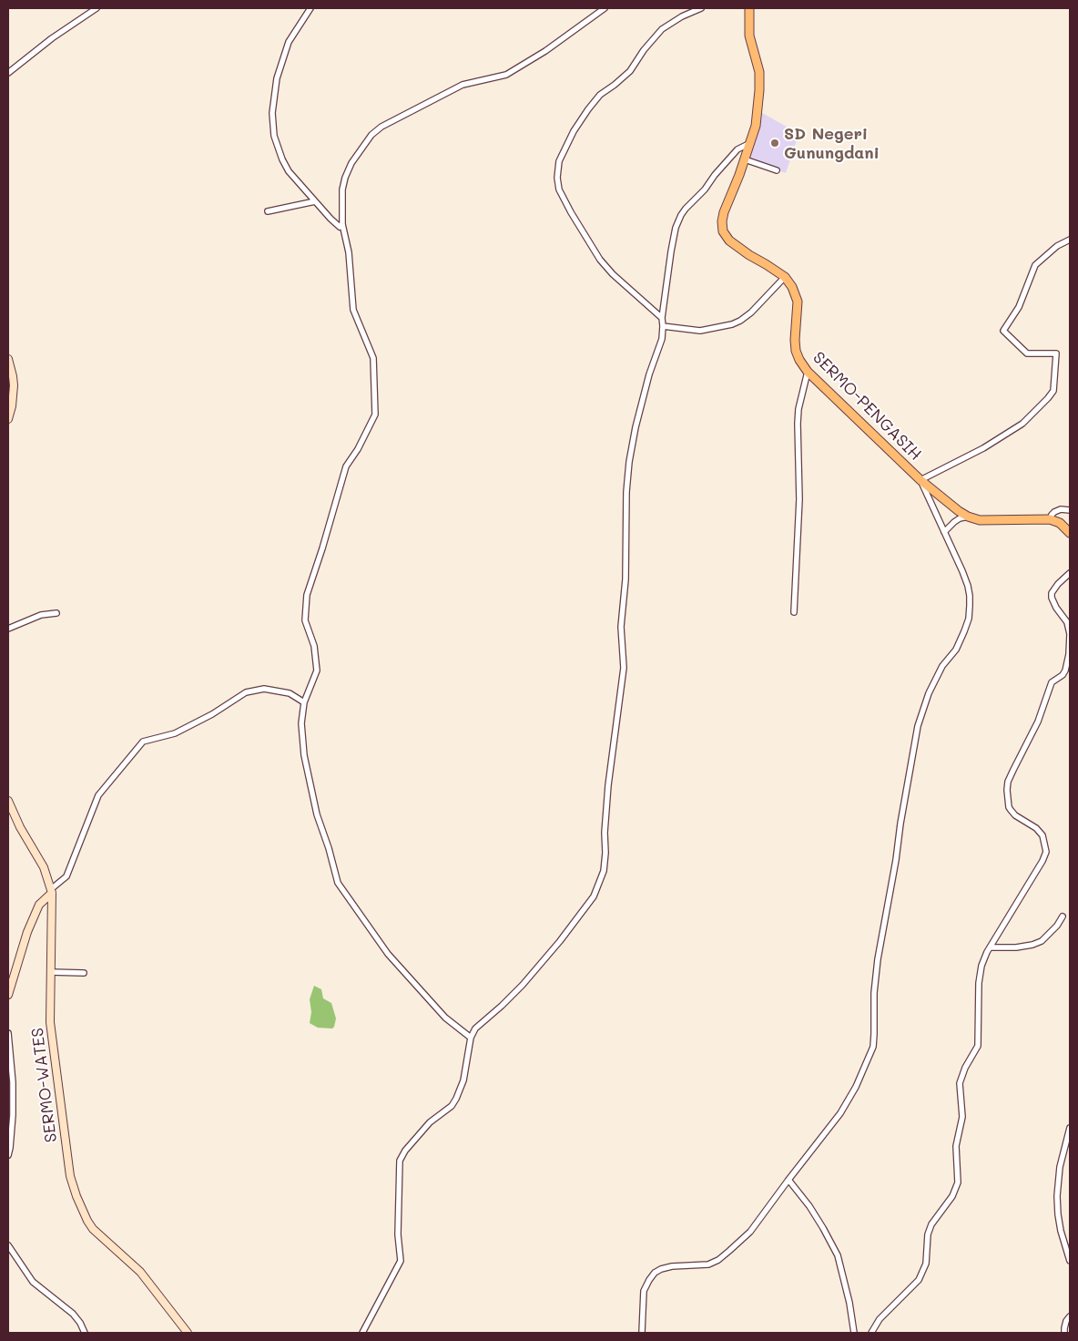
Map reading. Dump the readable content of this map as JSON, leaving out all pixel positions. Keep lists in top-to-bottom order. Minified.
{"streets":{"main road":["SERMO-PENGASIH","SERMO-WATES"]},"places":["SD Negeri Gunungdani"]}
